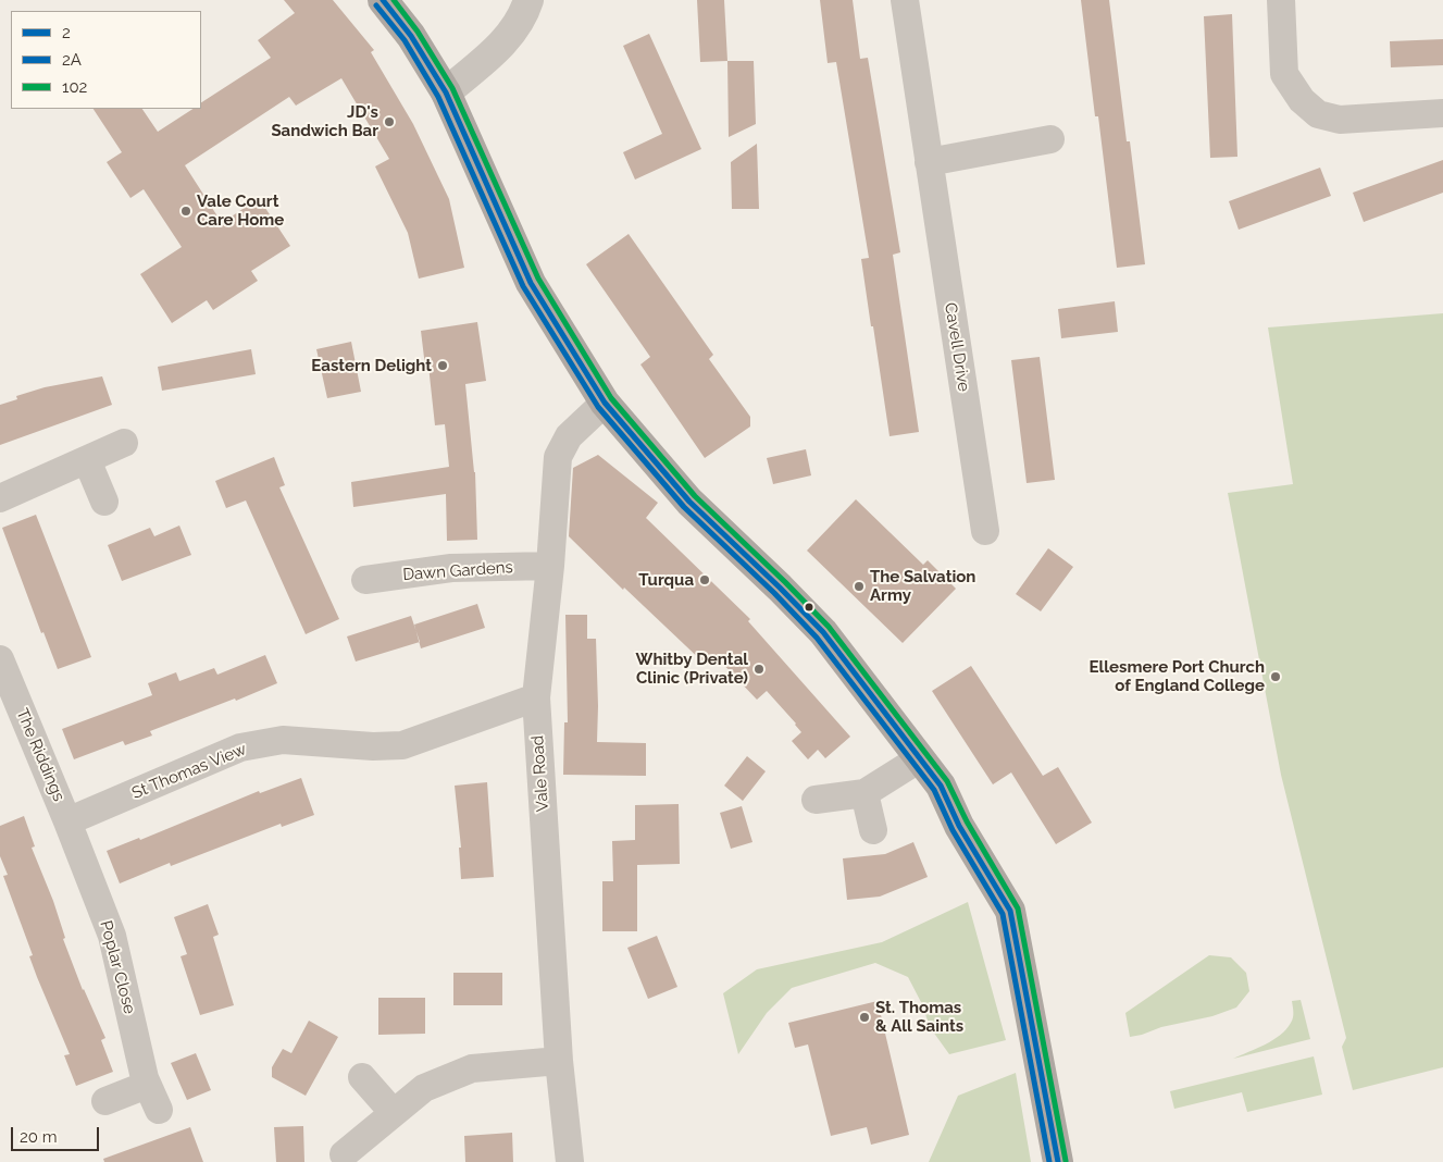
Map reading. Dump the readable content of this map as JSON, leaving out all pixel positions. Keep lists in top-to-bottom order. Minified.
{"streets":{"street":["Cavell Drive","Dawn Gardens","The Riddings","St Thomas View","Vale Road","Poplar Close"]},"crossings":[["Dawn Gardens","Vale Road"],["The Riddings","St Thomas View"],["The Riddings","Poplar Close"],["St Thomas View","Vale Road"],["St Thomas View","Poplar Close"]],"places":["JD's Sandwich Bar","Vale Court Care Home","Eastern Delight","Turqua","The Salvation Army","Whitby Dental Clinic (Private)","Ellesmere Port Church of England College","St. Thomas & All Saints"],"lines":["transit line 2","transit line 102","transit line 2A"],"legend":["2","2A","102"],"scale_bar":"20 m"}
